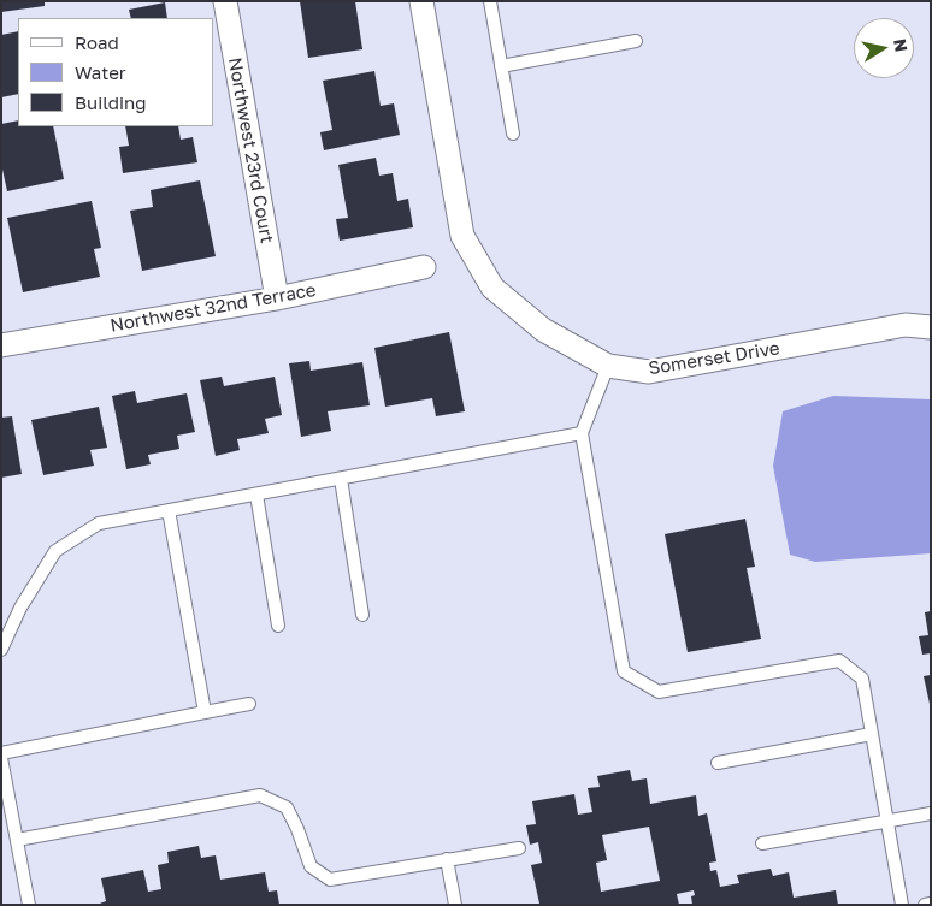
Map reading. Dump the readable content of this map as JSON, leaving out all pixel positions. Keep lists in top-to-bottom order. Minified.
{"streets":{"street":["Northwest 23rd Court","Northwest 32nd Terrace","Somerset Drive"]},"crossings":[["Northwest 23rd Court","Northwest 32nd Terrace"]],"legend":["Road","Water","Building"],"north":"right"}
